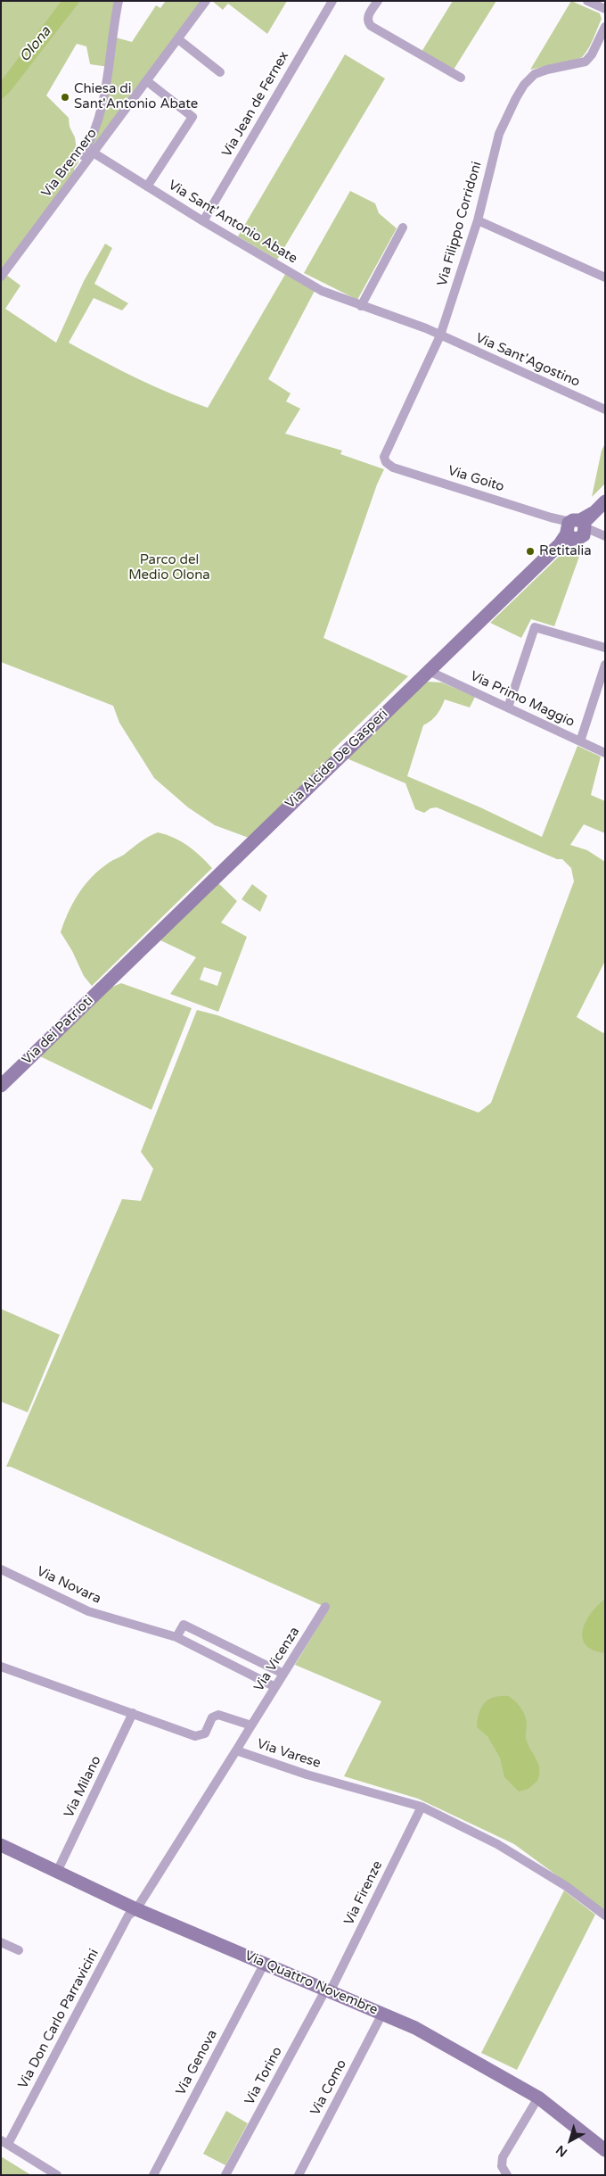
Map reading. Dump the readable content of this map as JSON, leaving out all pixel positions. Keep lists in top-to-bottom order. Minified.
{"streets":{"street":["Via Jean de Fernex","Via Brennero","Via Sant'Antonio Abate","Via Filippo Corridoni","Via Sant'Agostino","Via Goito","Via Primo Maggio","Via Alcide De Gasperi","Via dei Patrioti","Via Novara","Via Vicenza","Via Varese","Via Milano","Via Firenze","Via Quattro Novembre","Via Don Carlo Parravicini","Via Genova","Via Torino","Via Como"]},"crossings":[["Via Jean de Fernex","Via Sant'Antonio Abate"],["Via Brennero","Via Sant'Antonio Abate"],["Via Sant'Antonio Abate","Via Filippo Corridoni"],["Via Sant'Antonio Abate","Via Sant'Agostino"],["Via Filippo Corridoni","Via Sant'Agostino"],["Via Filippo Corridoni","Via Goito"],["Via Goito","Via Alcide De Gasperi"],["Via Primo Maggio","Via Alcide De Gasperi"],["Via Alcide De Gasperi","Via dei Patrioti"],["Via Novara","Via Vicenza"],["Via Vicenza","Via Varese"],["Via Varese","Via Milano"],["Via Varese","Via Firenze"],["Via Varese","Via Don Carlo Parravicini"],["Via Milano","Via Quattro Novembre"],["Via Firenze","Via Quattro Novembre"],["Via Firenze","Via Torino"],["Via Quattro Novembre","Via Don Carlo Parravicini"],["Via Quattro Novembre","Via Genova"],["Via Quattro Novembre","Via Torino"],["Via Quattro Novembre","Via Como"]],"water":["Olona"],"parks":["Parco del Medio Olona"],"places":["Chiesa di Sant'Antonio Abate","Retitalia"],"north":"bottom left"}
